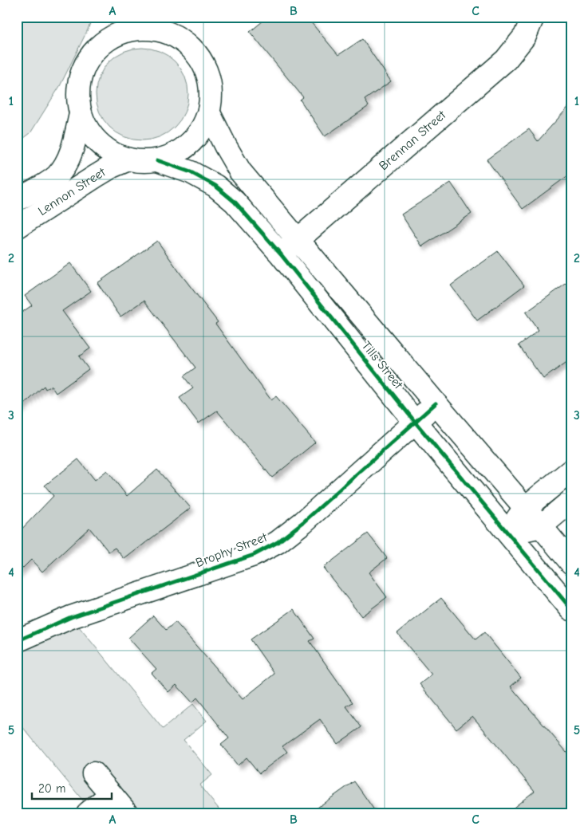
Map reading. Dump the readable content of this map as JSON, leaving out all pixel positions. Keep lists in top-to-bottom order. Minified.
{"streets":{"street":["Brennan Street","Lennon Street","Tills Street","Brophy Street"]},"crossings":[["Brennan Street","Tills Street"],["Lennon Street","Tills Street"],["Tills Street","Brophy Street"]],"scale_bar":"20 m","grid":{"columns":["A","B","C"],"rows":["1","2","3","4","5"]}}
